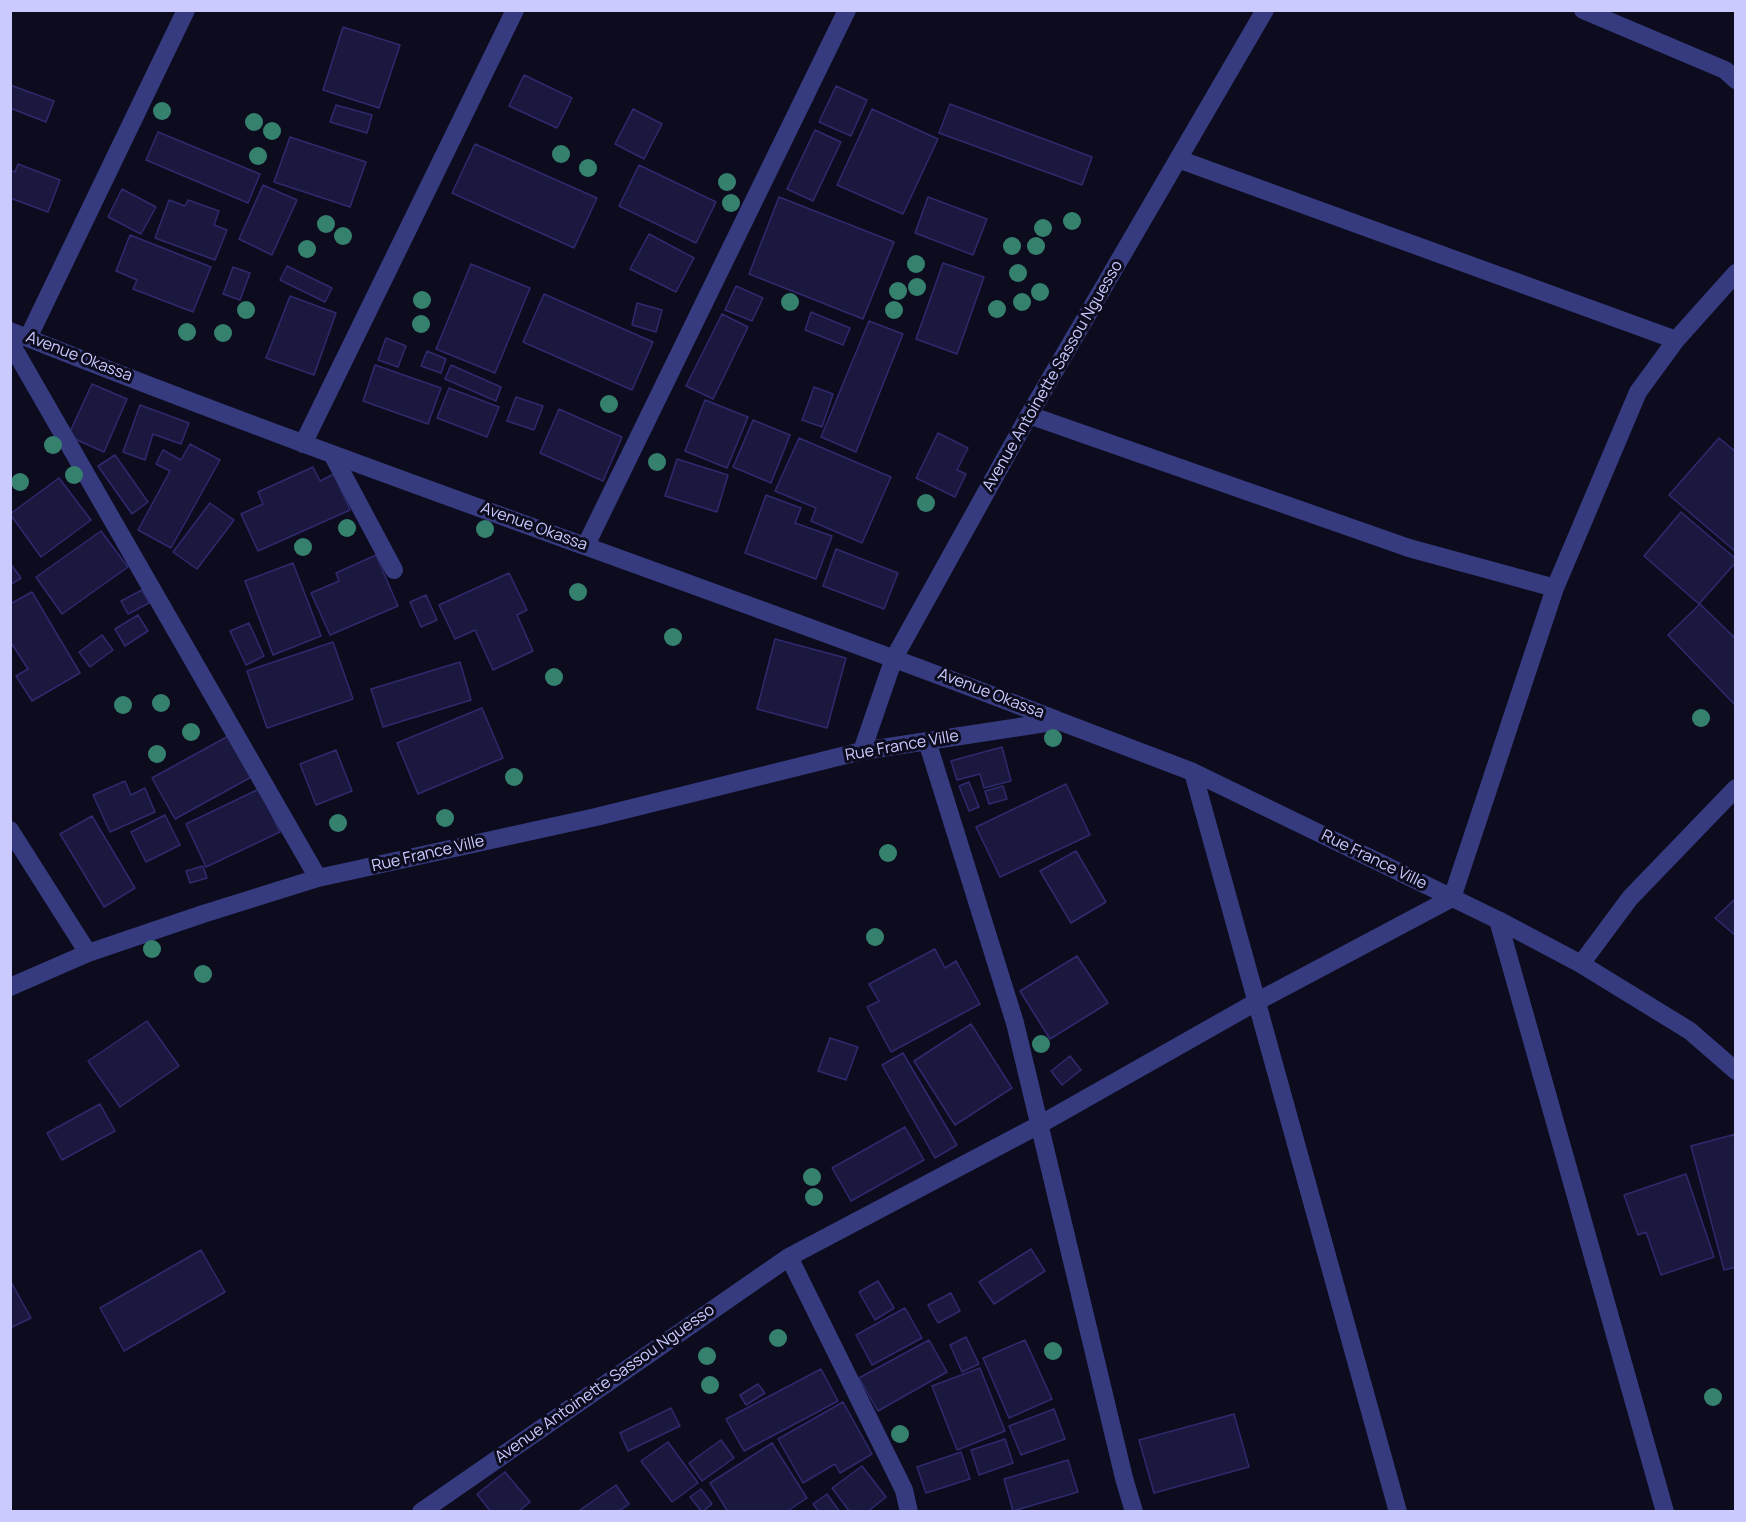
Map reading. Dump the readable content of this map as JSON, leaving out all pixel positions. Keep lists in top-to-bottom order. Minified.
{"streets":{"street":["Avenue Okassa","Avenue Antoinette Sassou Nguesso","Rue France Ville"]},"crossings":[["Avenue Okassa","Avenue Antoinette Sassou Nguesso"],["Avenue Okassa","Rue France Ville"],["Avenue Antoinette Sassou Nguesso","Rue France Ville"]]}
